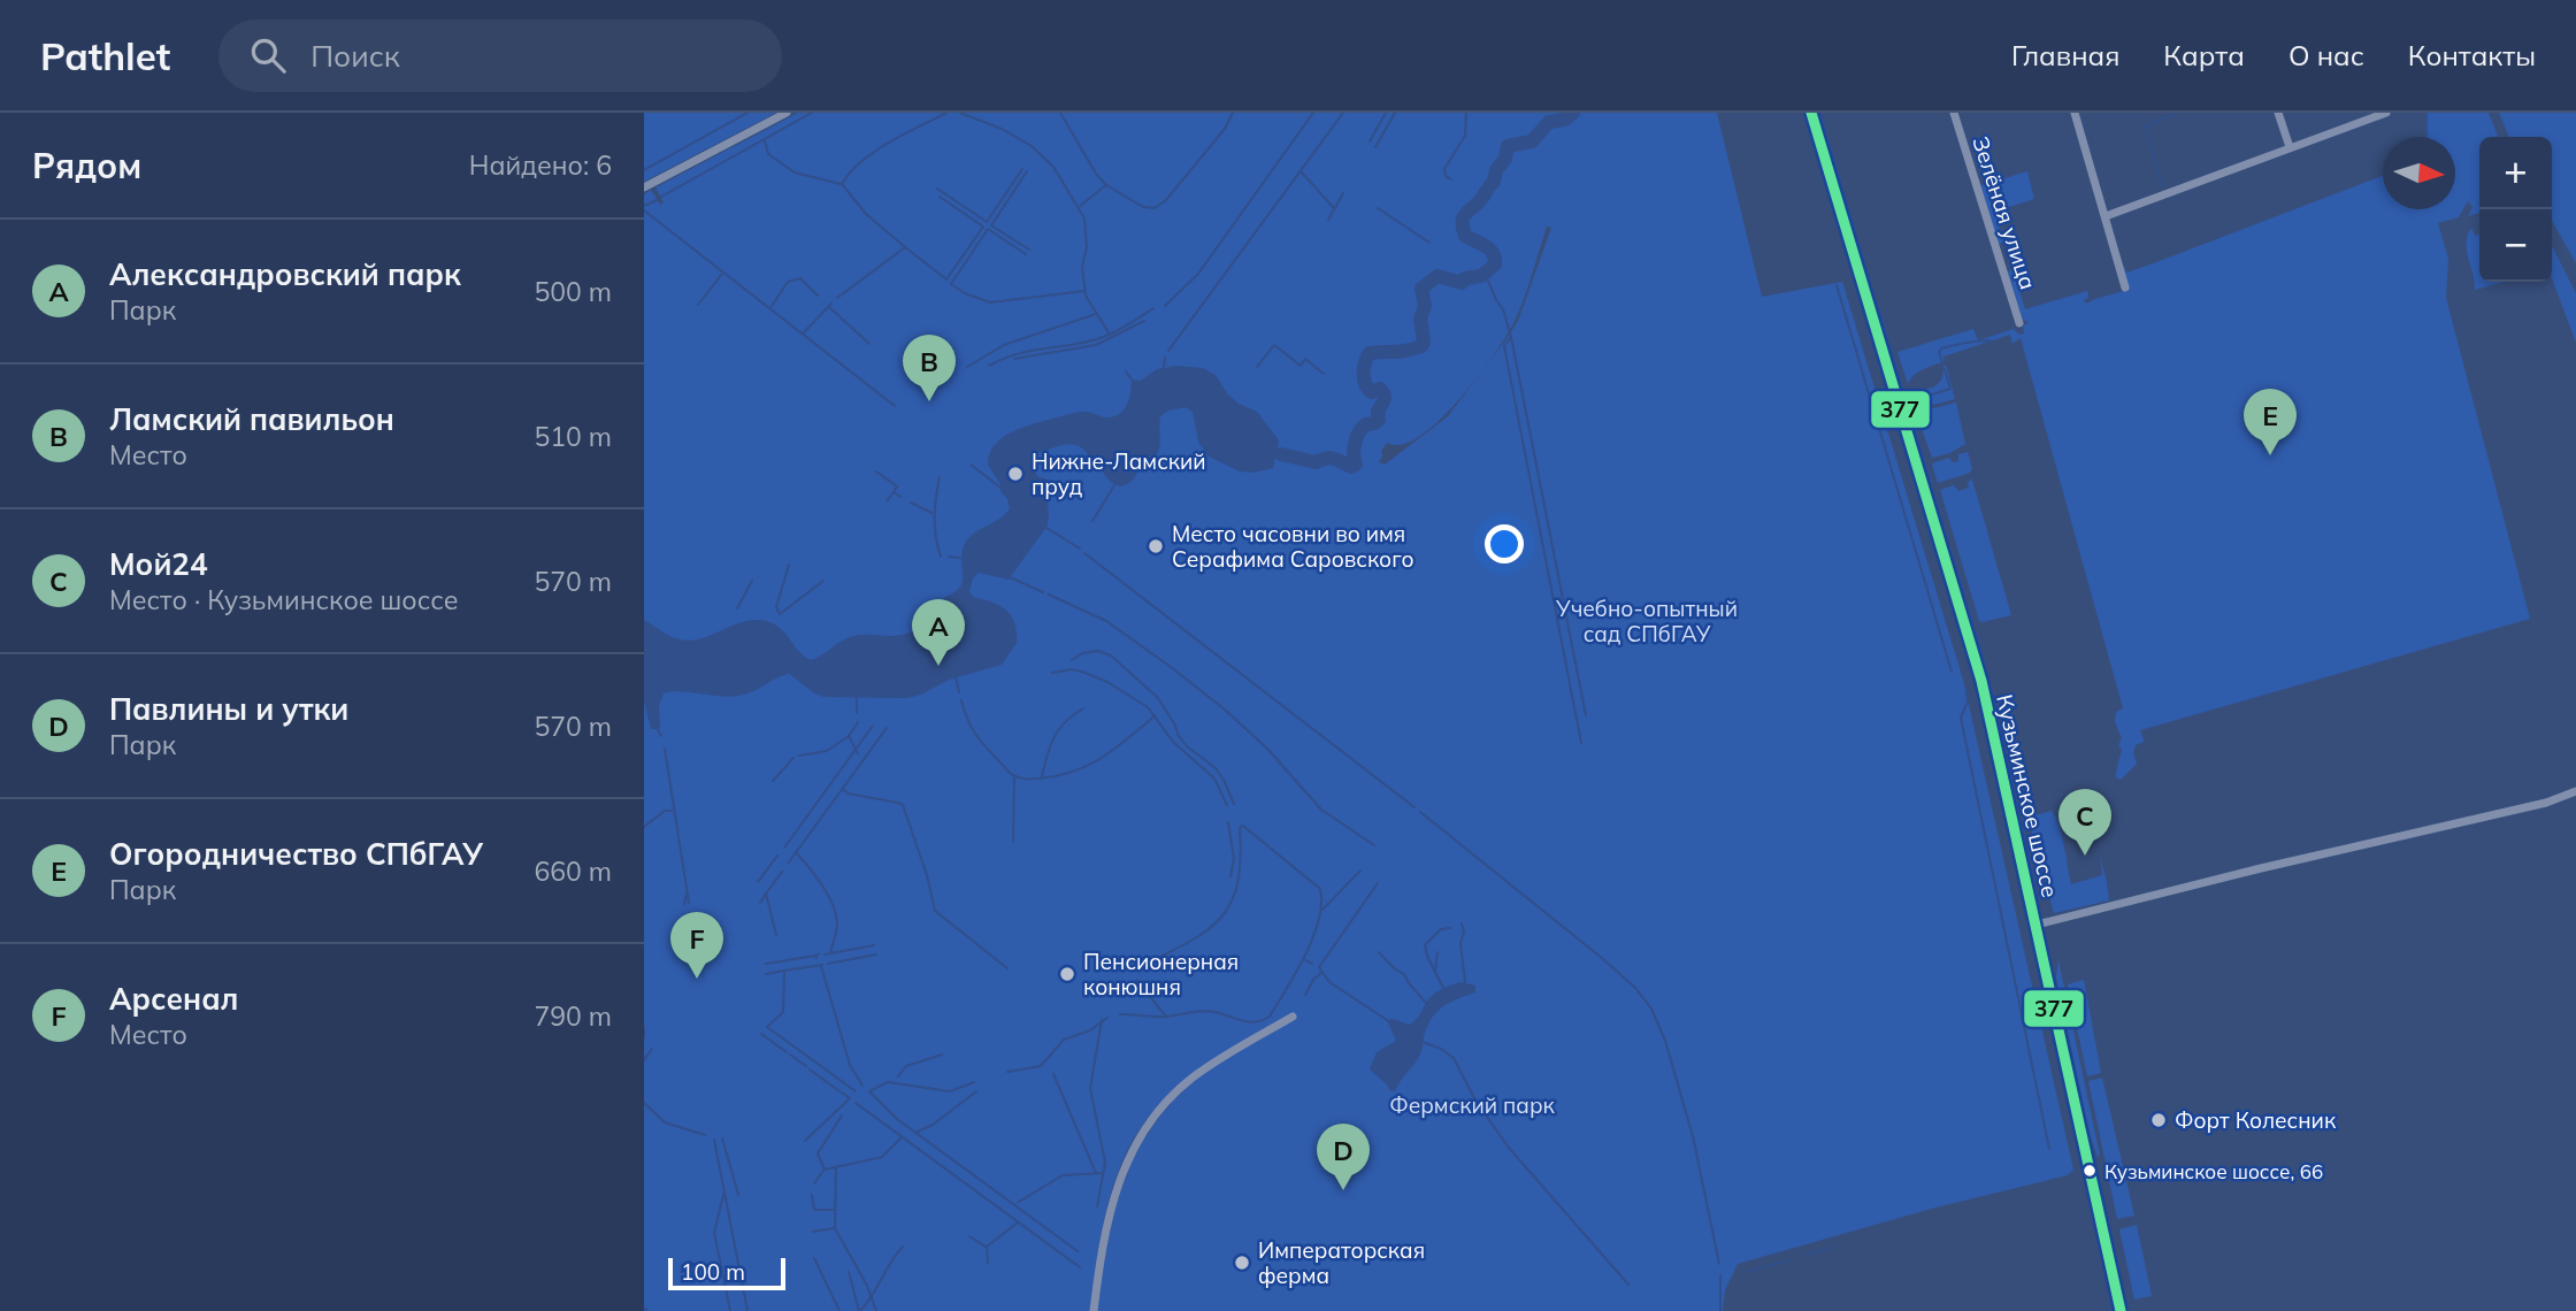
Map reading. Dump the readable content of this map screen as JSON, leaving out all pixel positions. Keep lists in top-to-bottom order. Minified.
{"streets":{"main road":["Кузьминское шоссе"],"street":["Зелёная улица"]},"parks":["Учебно-опытный сад СПбГАУ","Фермский парк"],"places":["Нижне-Ламский пруд","Место часовни во имя Серафима Саровского","Пенсионерная конюшня","Форт Колесник","Кузьминское шоссе, 66","Императорская ферма"],"lines":["transit line 377"],"scale_bar":"100 m","north":"right","page":{"header":"Pathlet","search":"Поиск","nav":["Главная","Карта","О нас","Контакты"],"heading":["Рядом","Найдено: 6"],"map_buttons":["+","−"],"list":[{"mark":"A","name":"Александровский парк","note":"Парк","value":"500 m"},{"mark":"B","name":"Ламский павильон","note":"Место","value":"510 m"},{"mark":"C","name":"Мой24","note":"Место · Кузьминское шоссе","value":"570 m"},{"mark":"D","name":"Павлины и утки","note":"Парк","value":"570 m"},{"mark":"E","name":"Огородничество СПбГАУ","note":"Парк","value":"660 m"},{"mark":"F","name":"Арсенал","note":"Место","value":"790 m"}],"pins":["B","E","A","C","F","D"],"scale":"100 m"}}
